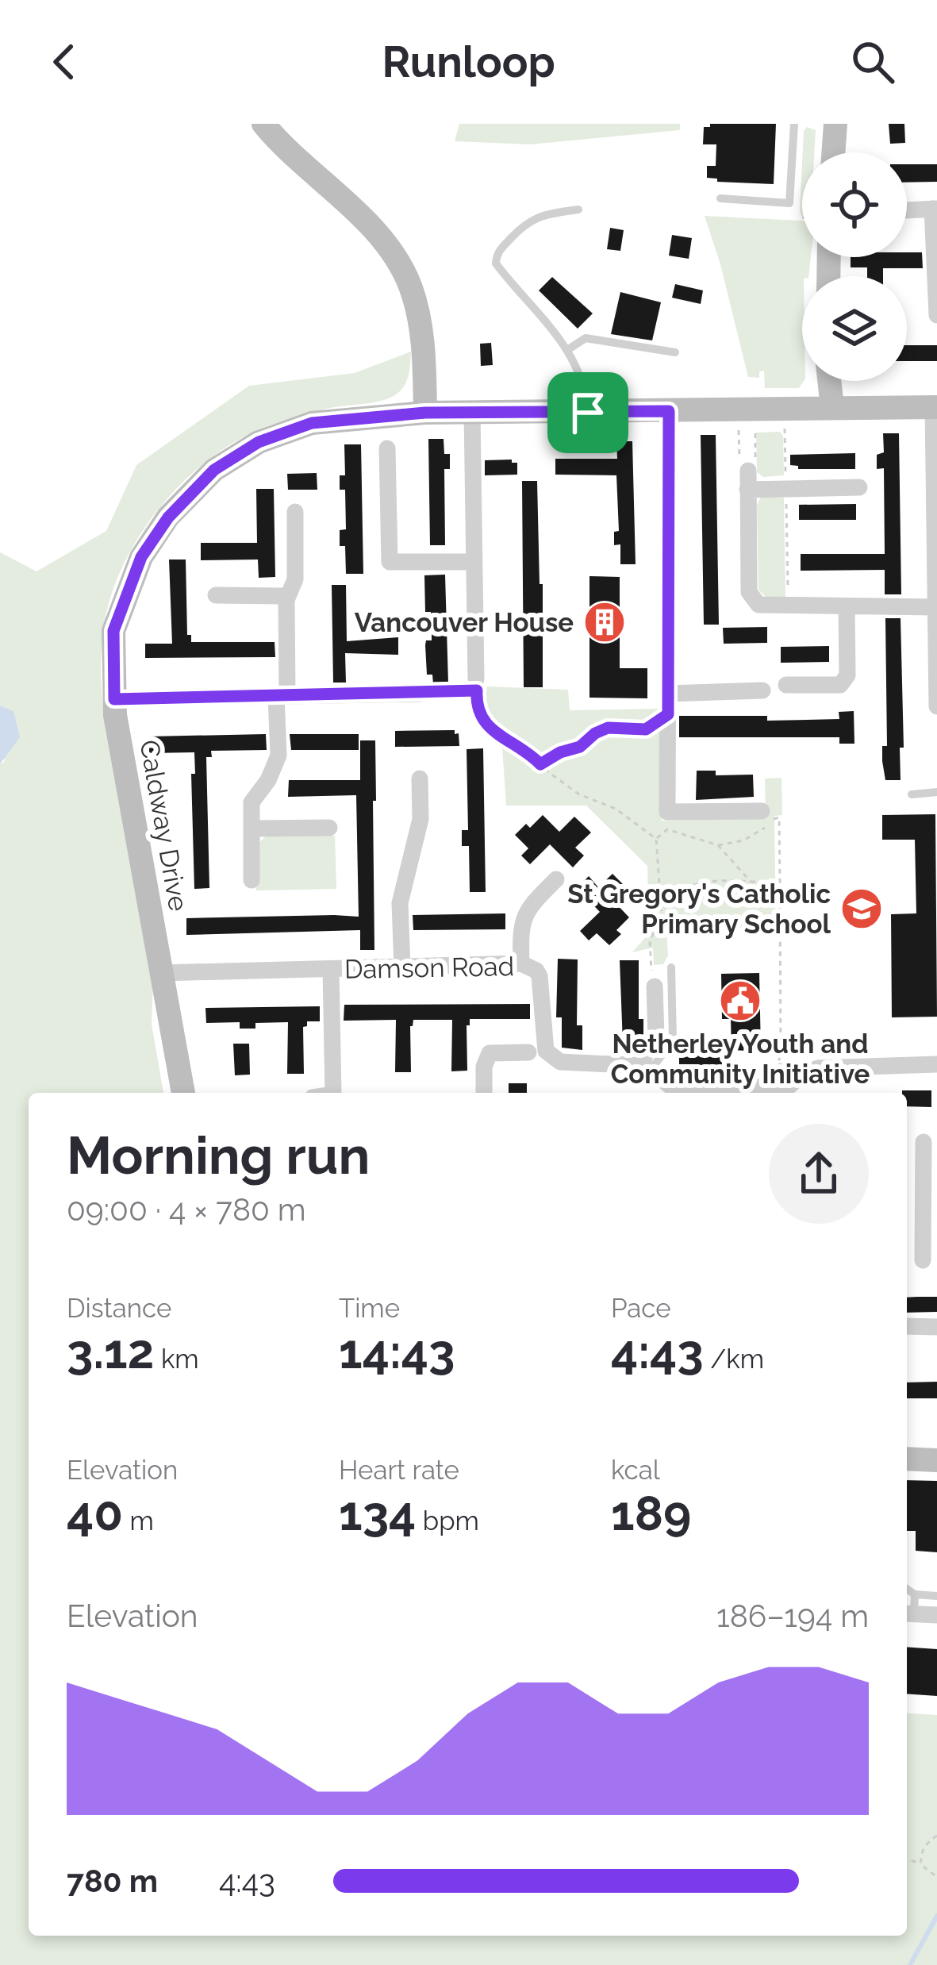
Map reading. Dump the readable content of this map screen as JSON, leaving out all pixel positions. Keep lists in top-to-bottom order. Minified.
{"streets":{"street":["Caldway Drive","Damson Road"]},"crossings":[["Caldway Drive","Damson Road"]],"places":{"building":["Vancouver House"],"school or university":["St Gregory's Catholic Primary School"],"public building":["Netherley Youth and Community Initiative"]},"page":{"header":"Runloop","heading":["Morning run","09:00 · 4 × 780 m"],"stats":[["Distance","3.12 km"],["Time","14:43"],["Pace","4:43 /km"],["Elevation","40 m"],["Heart rate","134 bpm"],["kcal","189"]],"chart":["Elevation","186–194 m"],"list":[{"name":"780 m","note":"4:43"}]}}
